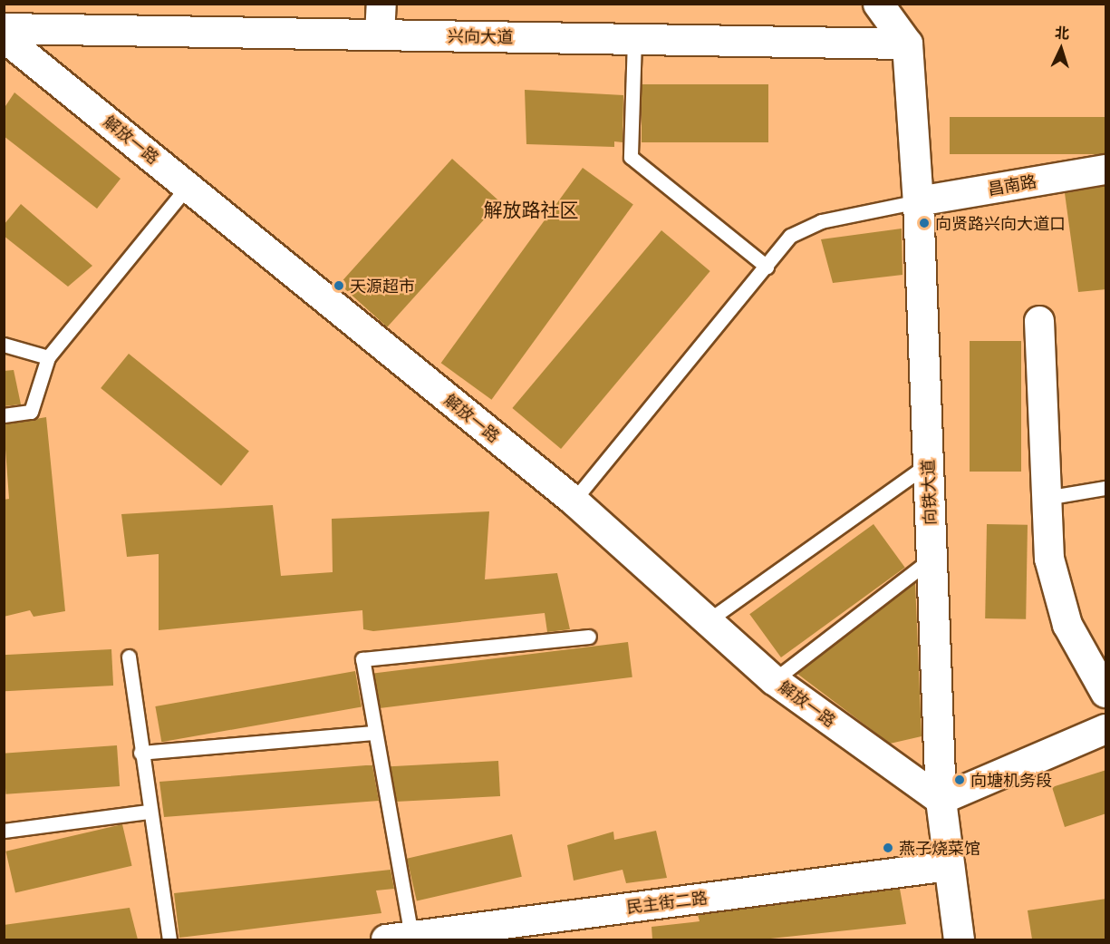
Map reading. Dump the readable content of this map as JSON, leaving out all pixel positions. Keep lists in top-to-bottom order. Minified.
{"streets":{"street":["兴向大道","解放一路","昌南路","向铁大道","民主街二路"]},"crossings":[["兴向大道","向铁大道"],["解放一路","向铁大道"],["昌南路","向铁大道"],["向铁大道","民主街二路"]],"districts":["解放路社区"],"places":["向贤路兴向大道口","天源超市","向塘机务段","燕子烧菜馆"],"north":"top"}
